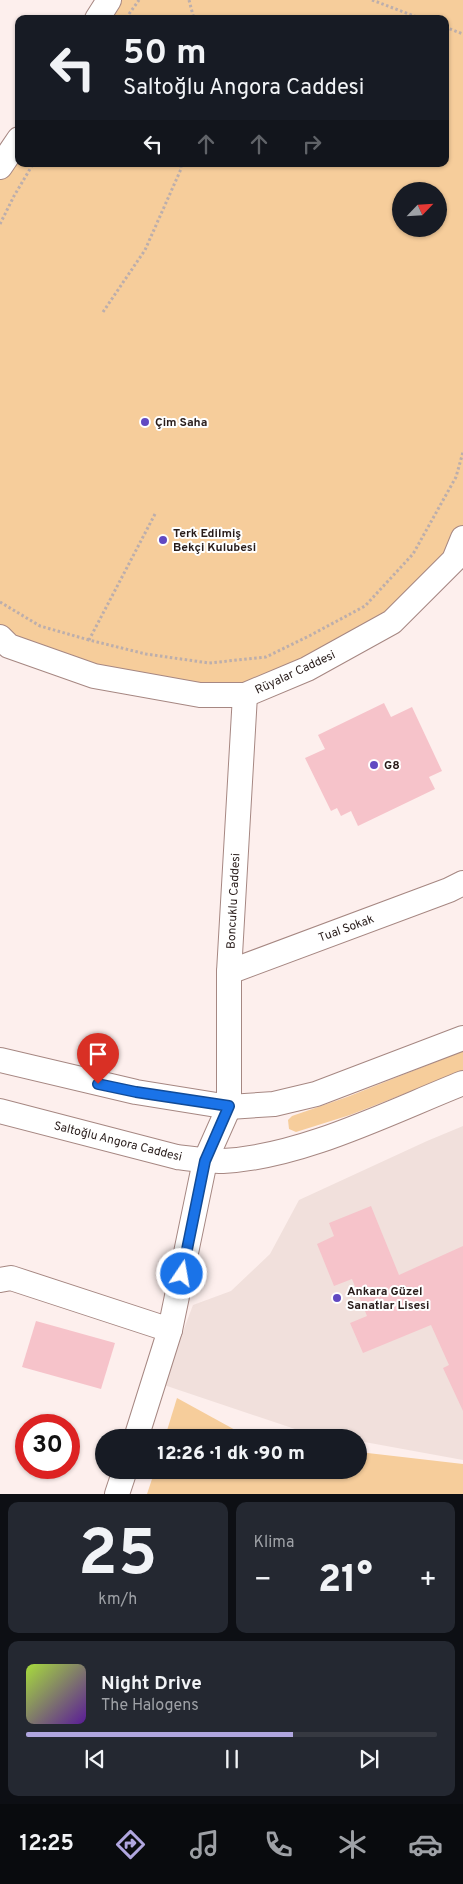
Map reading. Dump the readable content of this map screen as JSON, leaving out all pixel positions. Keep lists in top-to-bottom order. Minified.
{"streets":{"street":["Rüyalar Caddesi","Boncuklu Caddesi","Tual Sokak","Saltoğlu Angora Caddesi"]},"crossings":[["Rüyalar Caddesi","Boncuklu Caddesi"],["Boncuklu Caddesi","Tual Sokak"]],"places":["Çim Saha","Terk Edilmiş Bekçi Kulubesi","G8","Ankara Güzel Sanatlar Lisesi"],"north":"top right","page":{"turn":["50 m","Saltoğlu Angora Caddesi"],"limit":"30","trip":"12:26 · 1 dk · 90 m","tile":[["25","km/h"],"Klima"],"heat":["−","21°","+"],"song":["Night Drive","The Halogens"],"tabs":"12:25"}}
